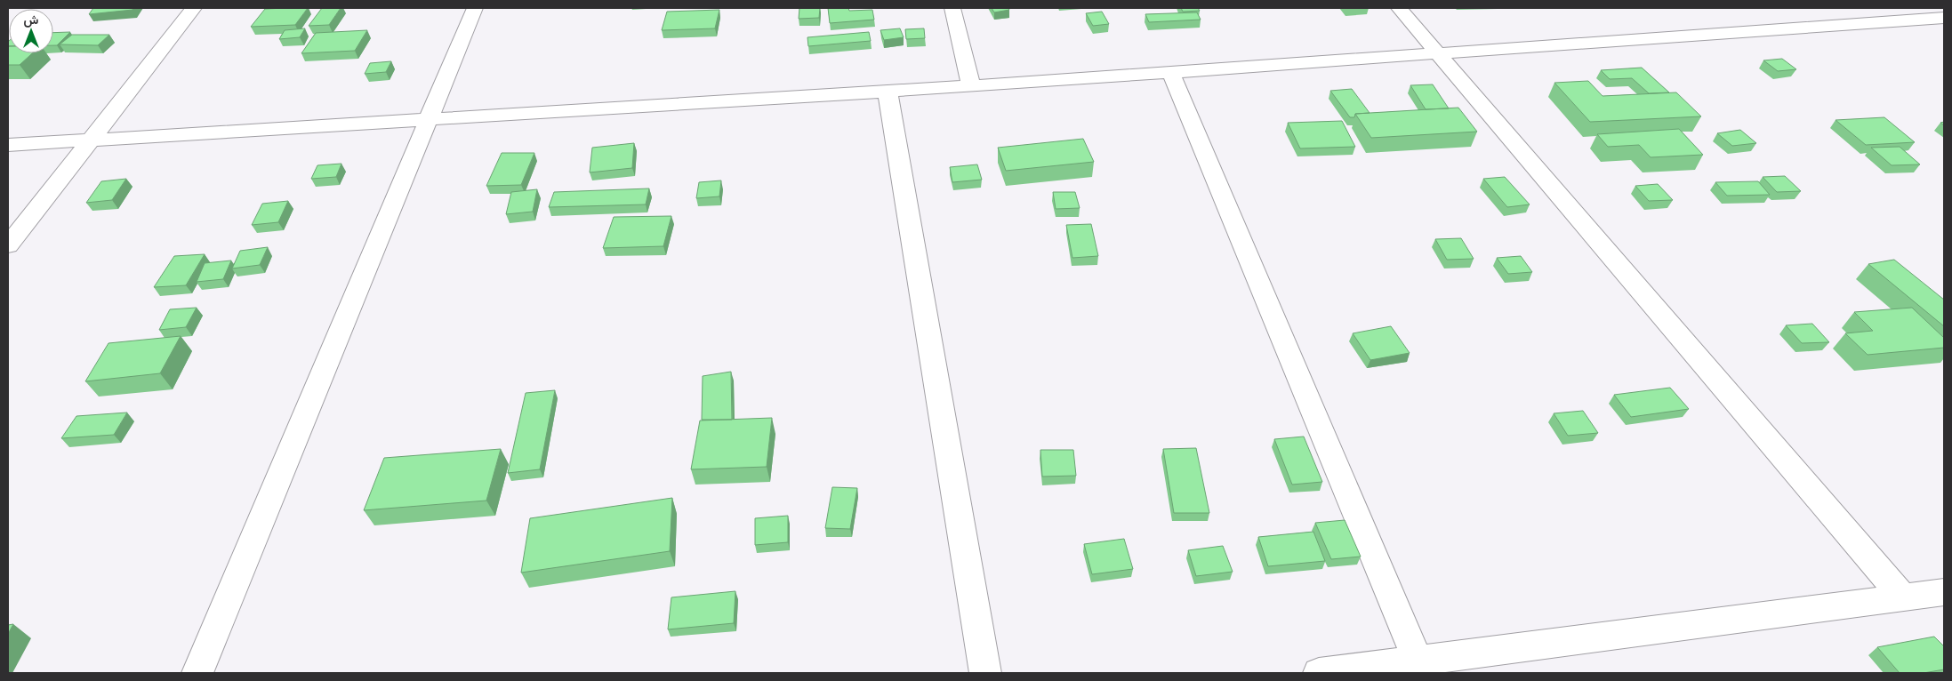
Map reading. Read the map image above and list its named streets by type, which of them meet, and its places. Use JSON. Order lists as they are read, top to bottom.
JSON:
{
  "north": "top"
}
